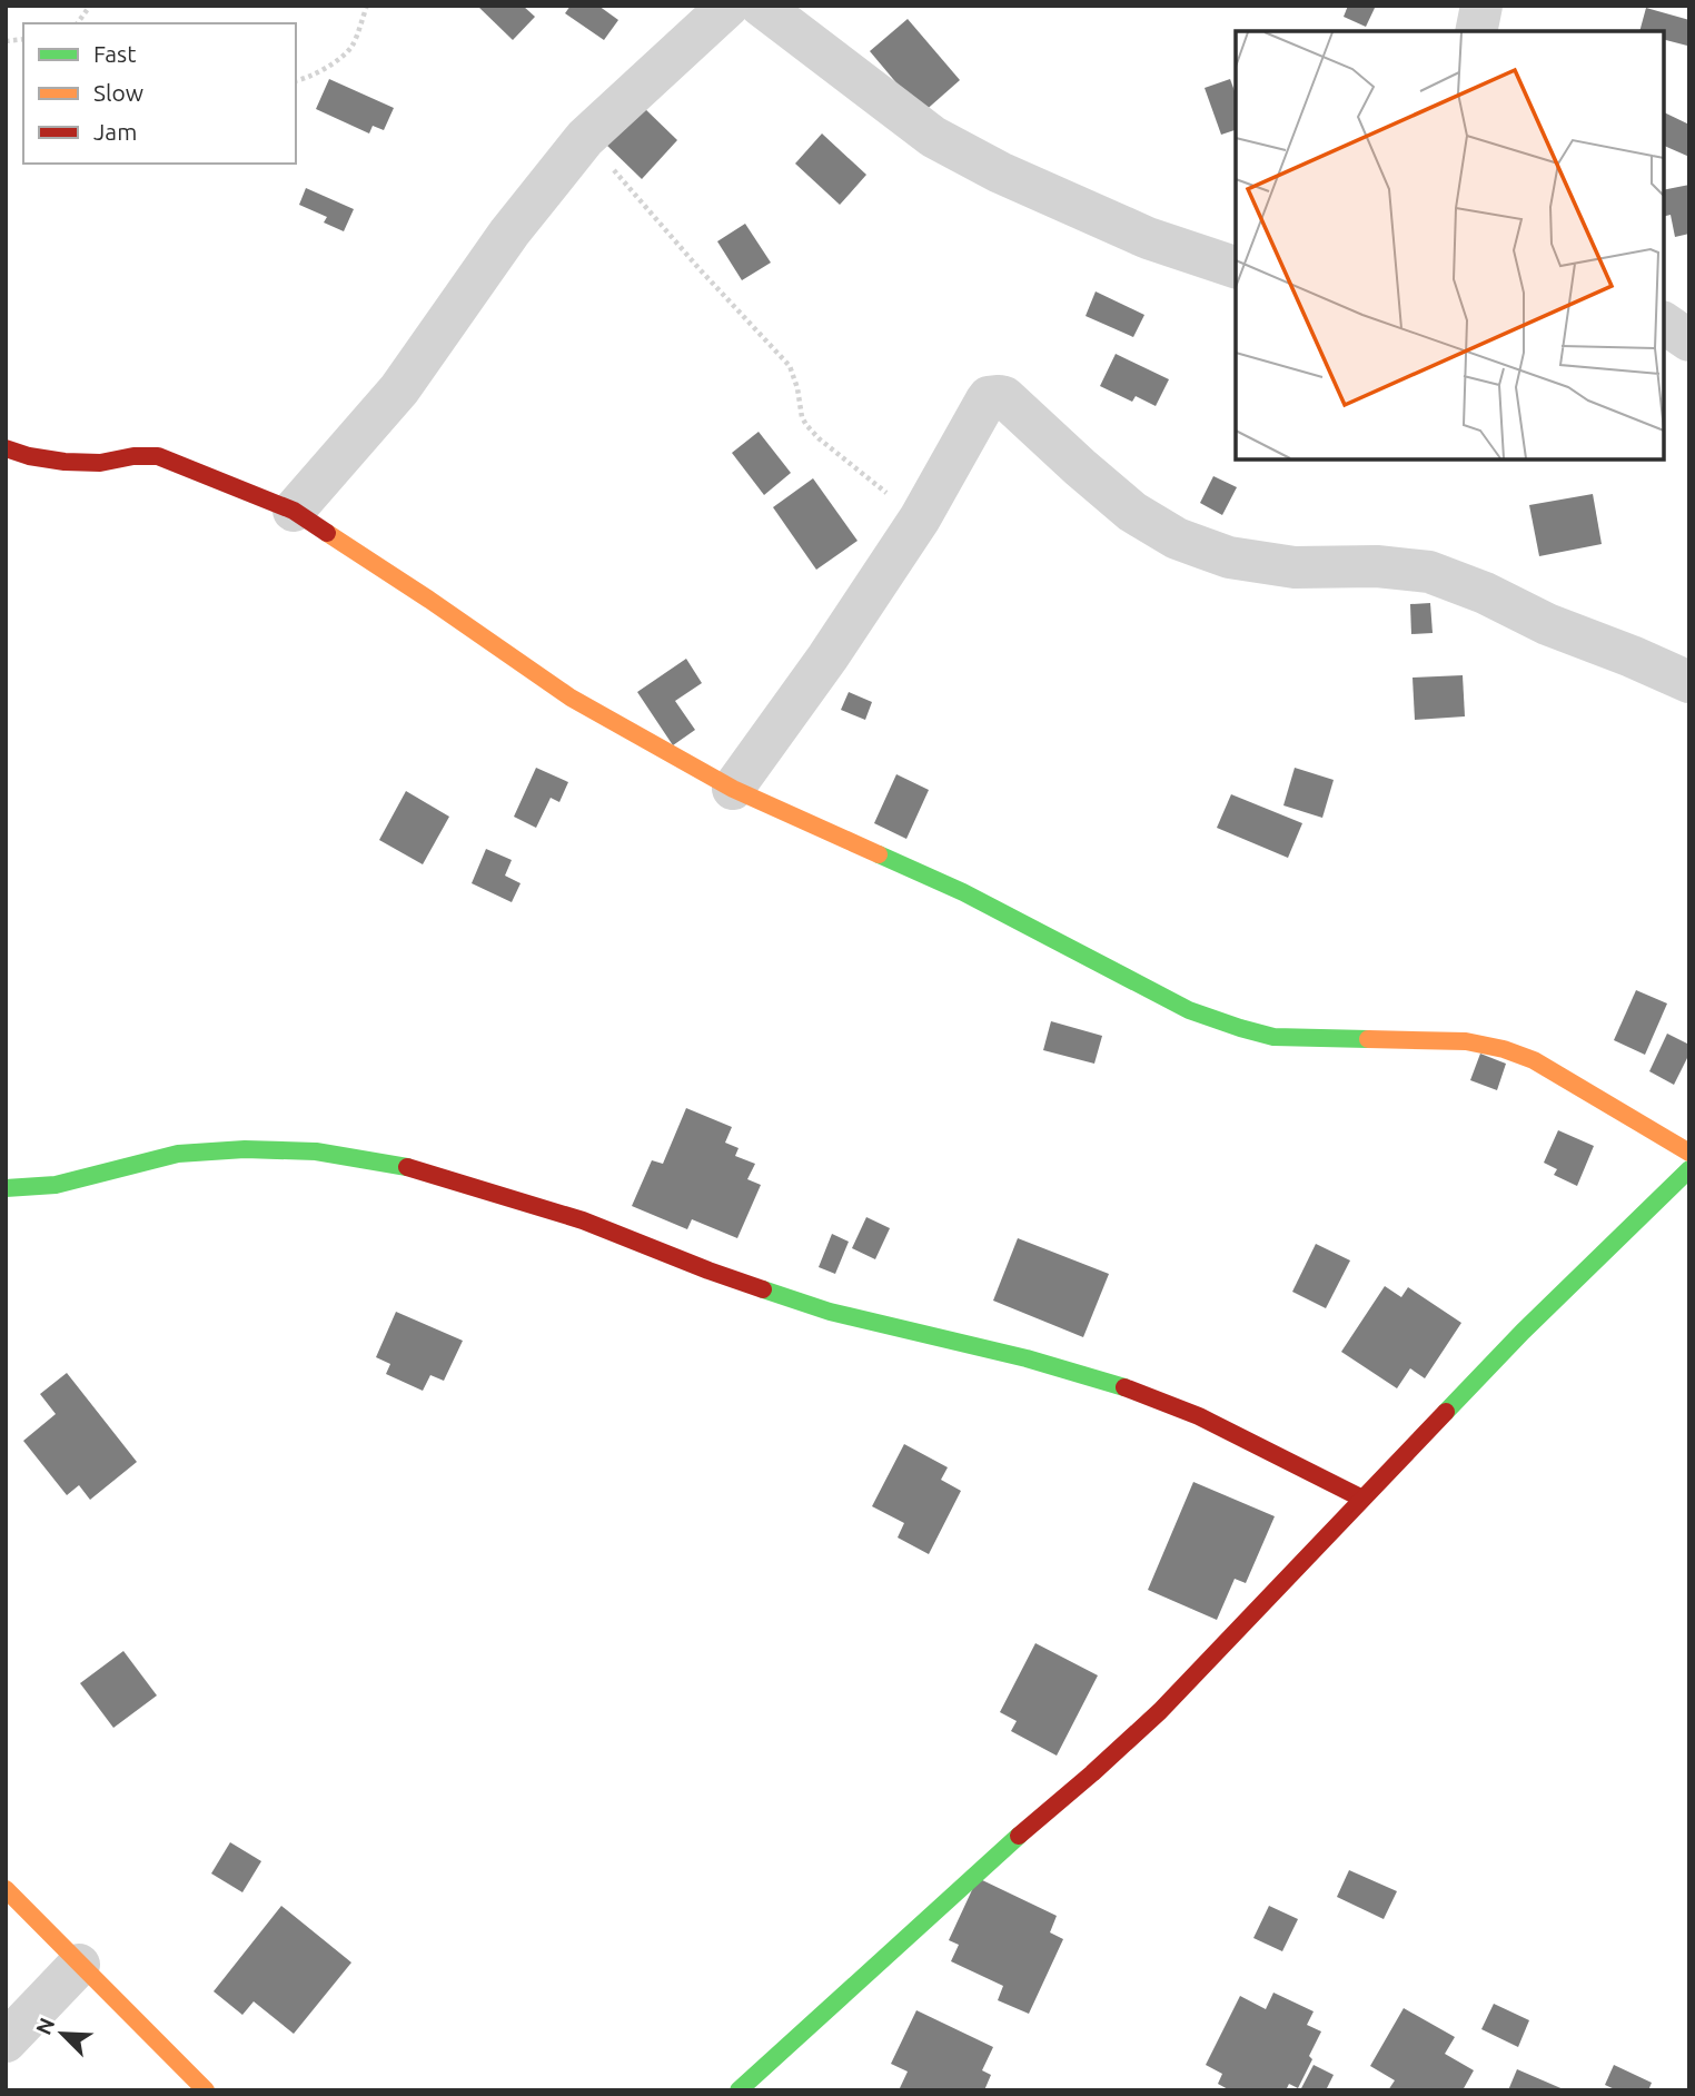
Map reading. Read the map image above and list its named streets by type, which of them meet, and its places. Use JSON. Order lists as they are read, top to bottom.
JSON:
{
  "legend": ["Fast", "Slow", "Jam"],
  "north": "top left"
}
